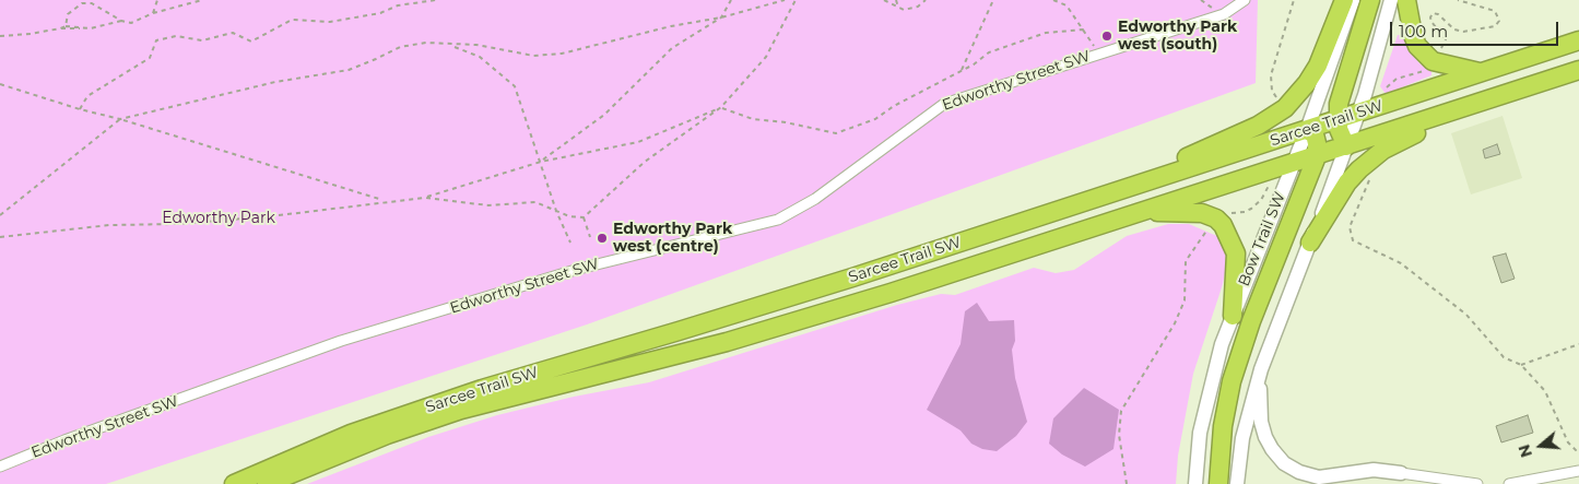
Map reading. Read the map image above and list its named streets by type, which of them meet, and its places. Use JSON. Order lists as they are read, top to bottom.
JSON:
{
  "streets": {
    "highway": ["Sarcee Trail SW"],
    "main road": ["Bow Trail SW"],
    "street": ["Edworthy Street SW"]
  },
  "crossings": [
    ["Sarcee Trail SW", "Bow Trail SW"]
  ],
  "parks": ["Edworthy Park"],
  "places": ["Edworthy Park west (south)", "Edworthy Park west (centre)"],
  "scale_bar": "100 m",
  "north": "left"
}
